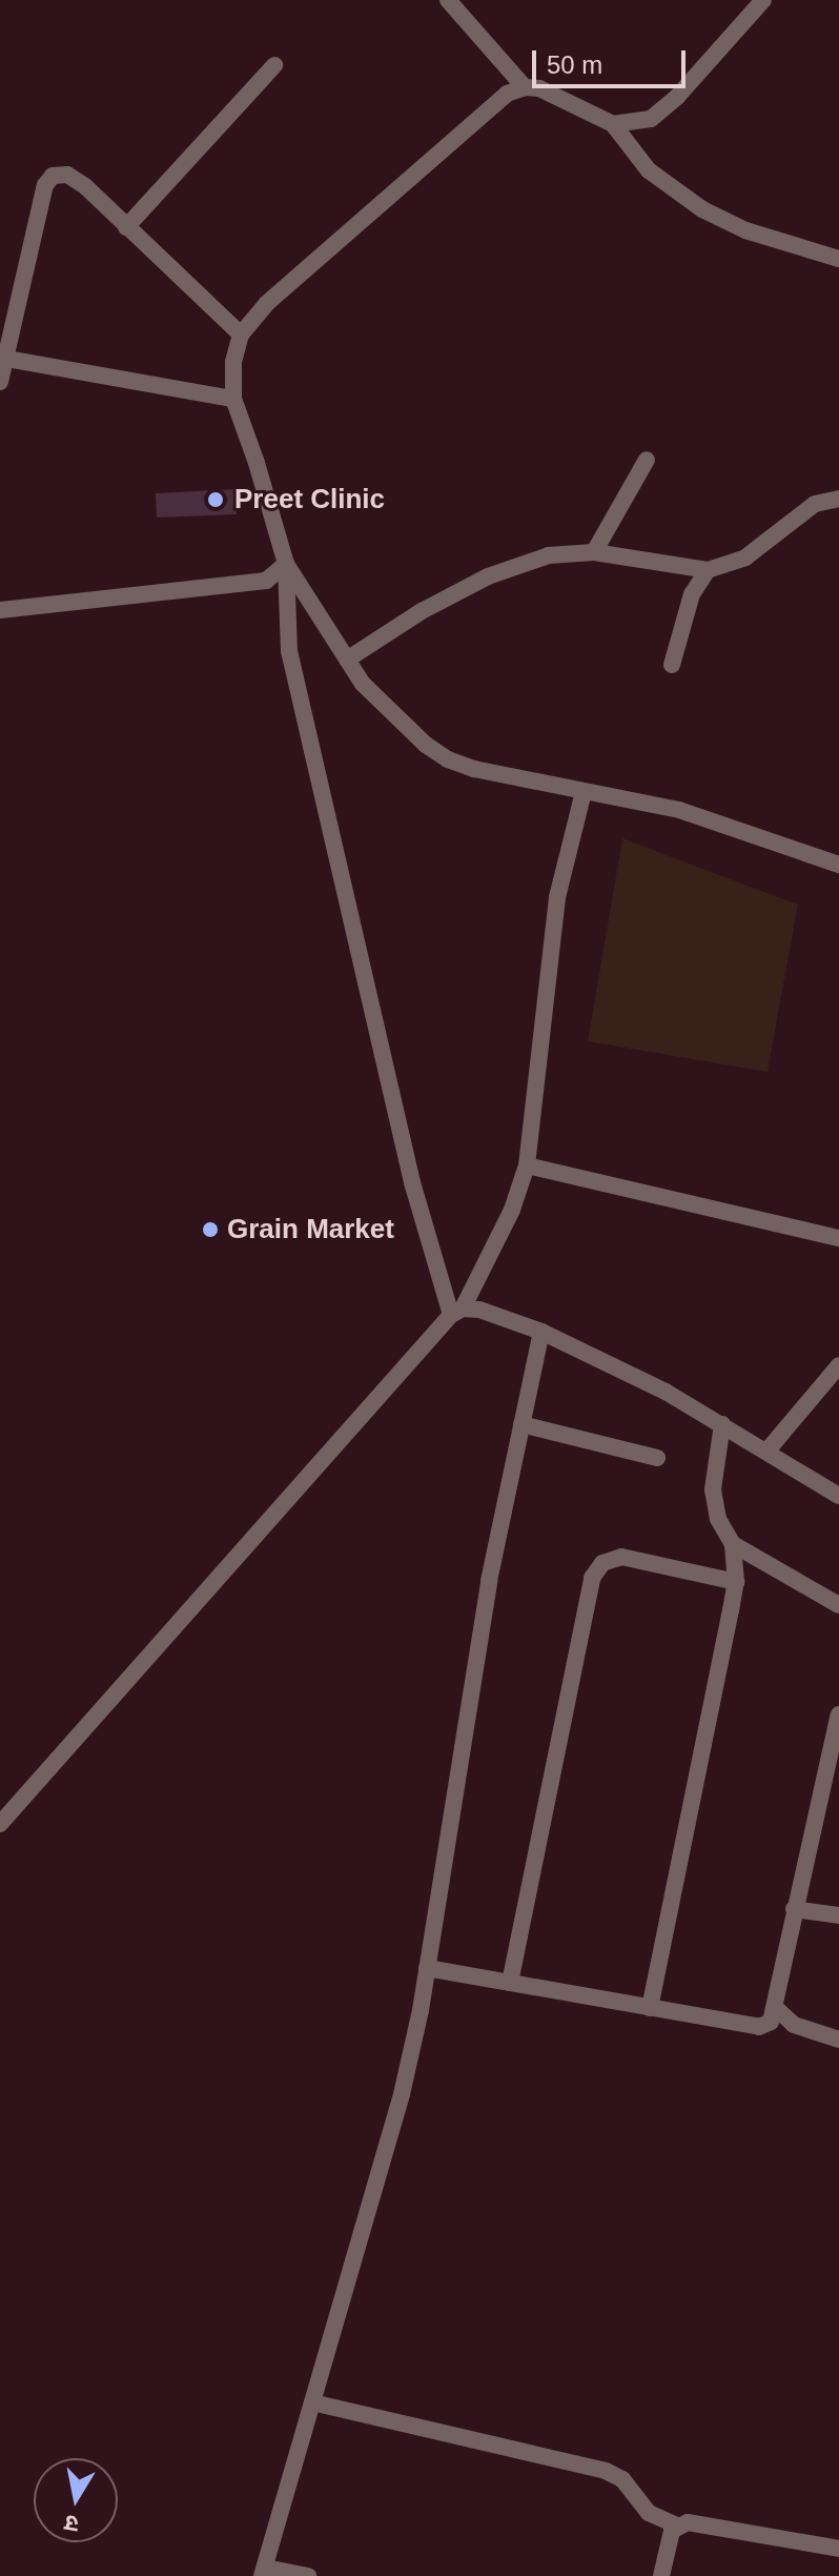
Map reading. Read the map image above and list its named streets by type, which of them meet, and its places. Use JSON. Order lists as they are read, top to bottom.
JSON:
{
  "places": ["Preet Clinic", "Grain Market"],
  "scale_bar": "50 m",
  "north": "bottom"
}
